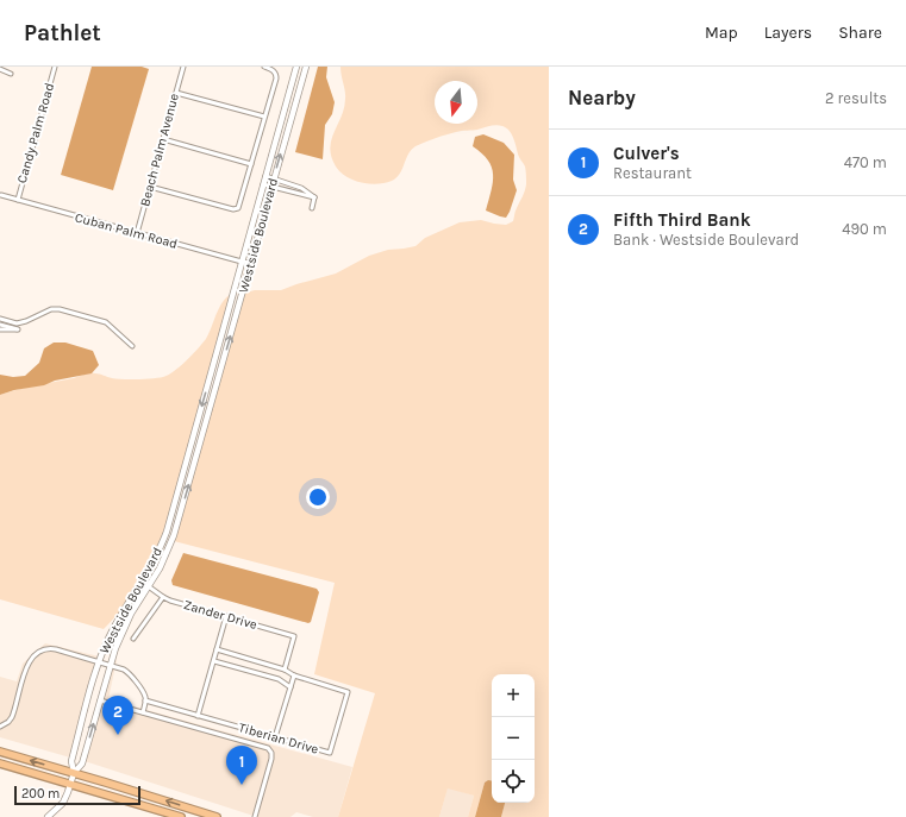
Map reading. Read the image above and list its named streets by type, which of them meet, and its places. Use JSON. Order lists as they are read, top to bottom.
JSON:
{
  "streets": {
    "street": [
      "Candy Palm Road",
      "Beach Palm Avenue",
      "Cuban Palm Road",
      "Westside Boulevard",
      "Zander Drive",
      "Tiberian Drive"
    ]
  },
  "crossings": [
    ["Candy Palm Road", "Cuban Palm Road"],
    ["Beach Palm Avenue", "Cuban Palm Road"],
    ["Cuban Palm Road", "Westside Boulevard"],
    ["Zander Drive", "Tiberian Drive"]
  ],
  "scale_bar": "200 m",
  "north": "bottom",
  "page": {
    "header": "Pathlet",
    "nav": ["Map", "Layers", "Share"],
    "heading": ["Nearby", "2 results"],
    "list": [
      {
        "mark": "1",
        "name": "Culver's",
        "note": "Restaurant",
        "value": "470 m"
      },
      {
        "mark": "2",
        "name": "Fifth Third Bank",
        "note": "Bank · Westside Boulevard",
        "value": "490 m"
      }
    ],
    "map_buttons": ["+", "−"],
    "pins": ["2", "1"],
    "scale": "200 m"
  }
}
